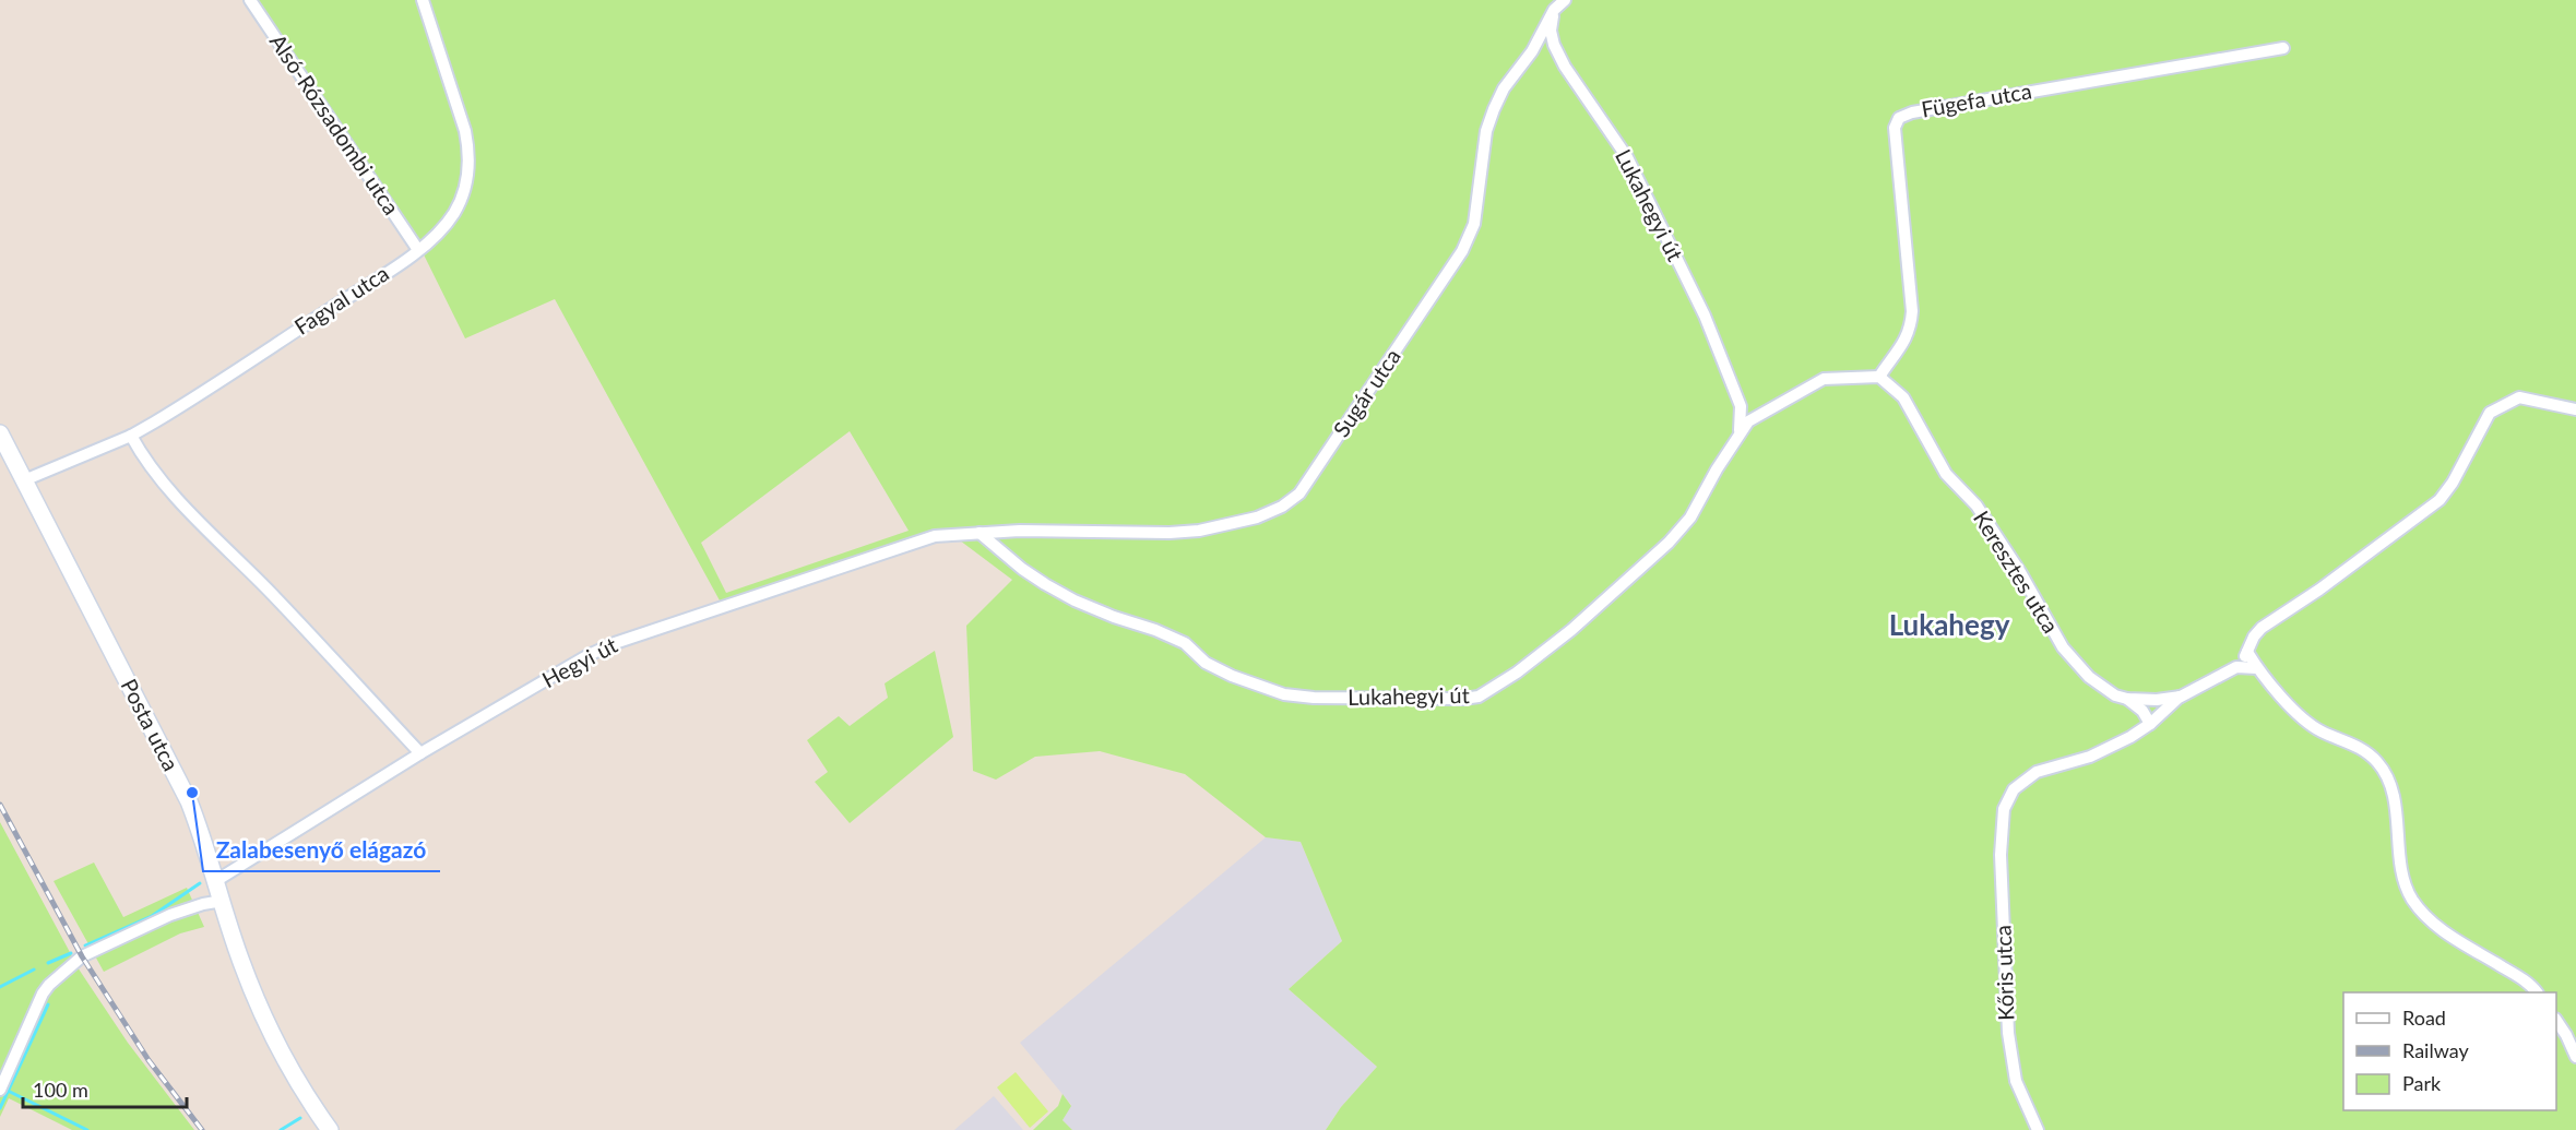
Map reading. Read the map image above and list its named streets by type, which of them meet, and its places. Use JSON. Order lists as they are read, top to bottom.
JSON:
{
  "streets": {
    "main road": ["Posta utca"],
    "street": [
      "Fügefa utca",
      "Alsó-Rózsadombi utca",
      "Lukahegyi út",
      "Fagyal utca",
      "Sugár utca",
      "Keresztes utca",
      "Hegyi út",
      "Kőris utca"
    ]
  },
  "crossings": [
    ["Fügefa utca", "Keresztes utca"],
    ["Alsó-Rózsadombi utca", "Fagyal utca"],
    ["Lukahegyi út", "Sugár utca"],
    ["Lukahegyi út", "Hegyi út"],
    ["Fagyal utca", "Posta utca"],
    ["Sugár utca", "Hegyi út"],
    ["Hegyi út", "Posta utca"]
  ],
  "districts": ["Lukahegy"],
  "places": ["Zalabesenyő elágazó"],
  "legend": ["Road", "Railway", "Park"],
  "scale_bar": "100 m"
}
